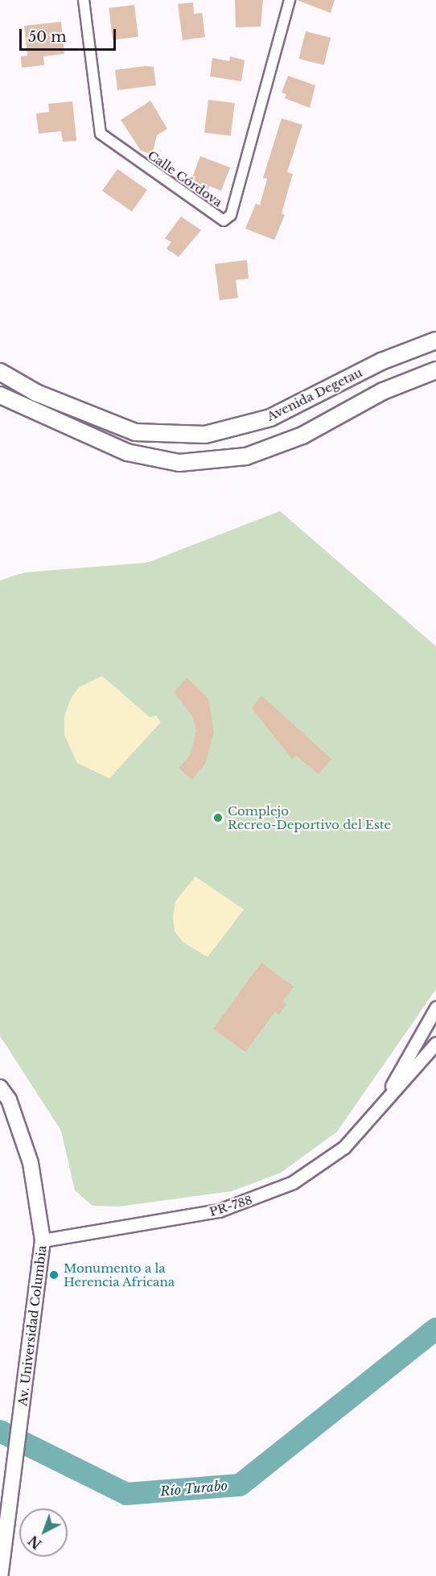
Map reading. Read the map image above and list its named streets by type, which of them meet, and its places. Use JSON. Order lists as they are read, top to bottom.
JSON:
{
  "streets": {
    "main road": ["Avenida Degetau", "Av. Universidad Columbia"],
    "street": ["Calle Córdova", "PR-788"]
  },
  "crossings": [
    ["PR-788", "Av. Universidad Columbia"]
  ],
  "water": ["Río Turabo"],
  "places": ["Complejo Recreo-Deportivo del Este", "Monumento a la Herencia Africana"],
  "scale_bar": "50 m",
  "north": "bottom left"
}
